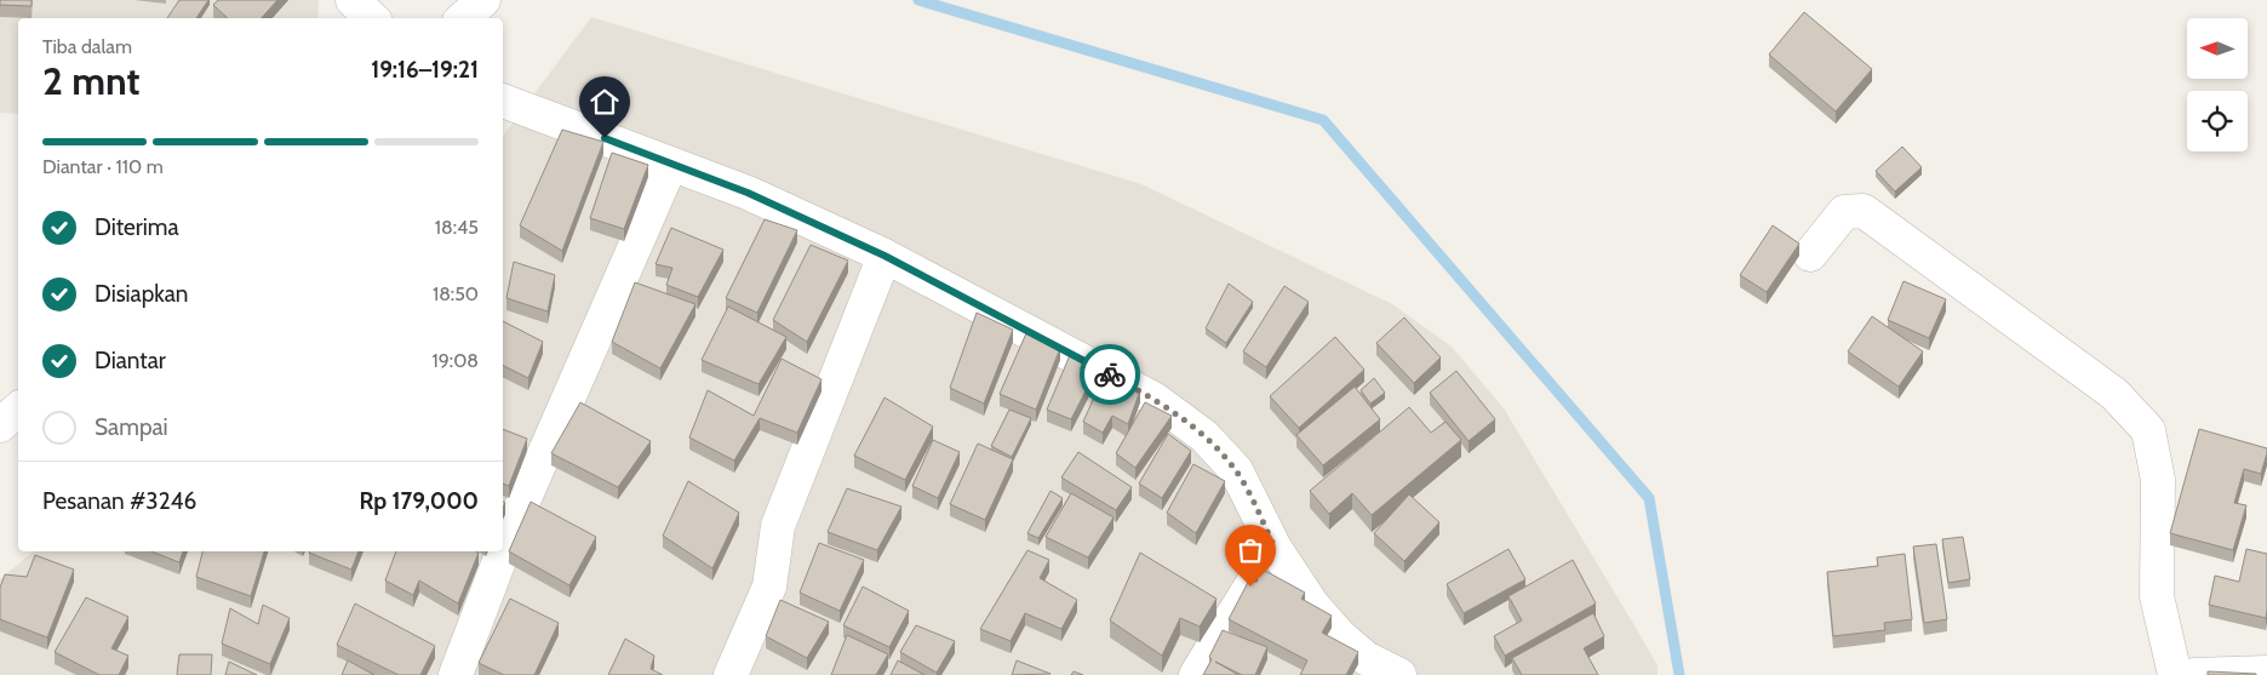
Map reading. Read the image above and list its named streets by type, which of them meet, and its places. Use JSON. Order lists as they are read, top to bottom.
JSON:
{
  "north": "left",
  "page": {
    "heading": ["2 mnt", "Tiba dalam", "19:16–19:21"],
    "panel": ["Pesanan #3246", "Rp 179,000"],
    "bar": "Diantar · 110 m",
    "list": [
      ["Diterima", "18:45"],
      ["Disiapkan", "18:50"],
      ["Diantar", "19:08"],
      "Sampai"
    ]
  }
}
